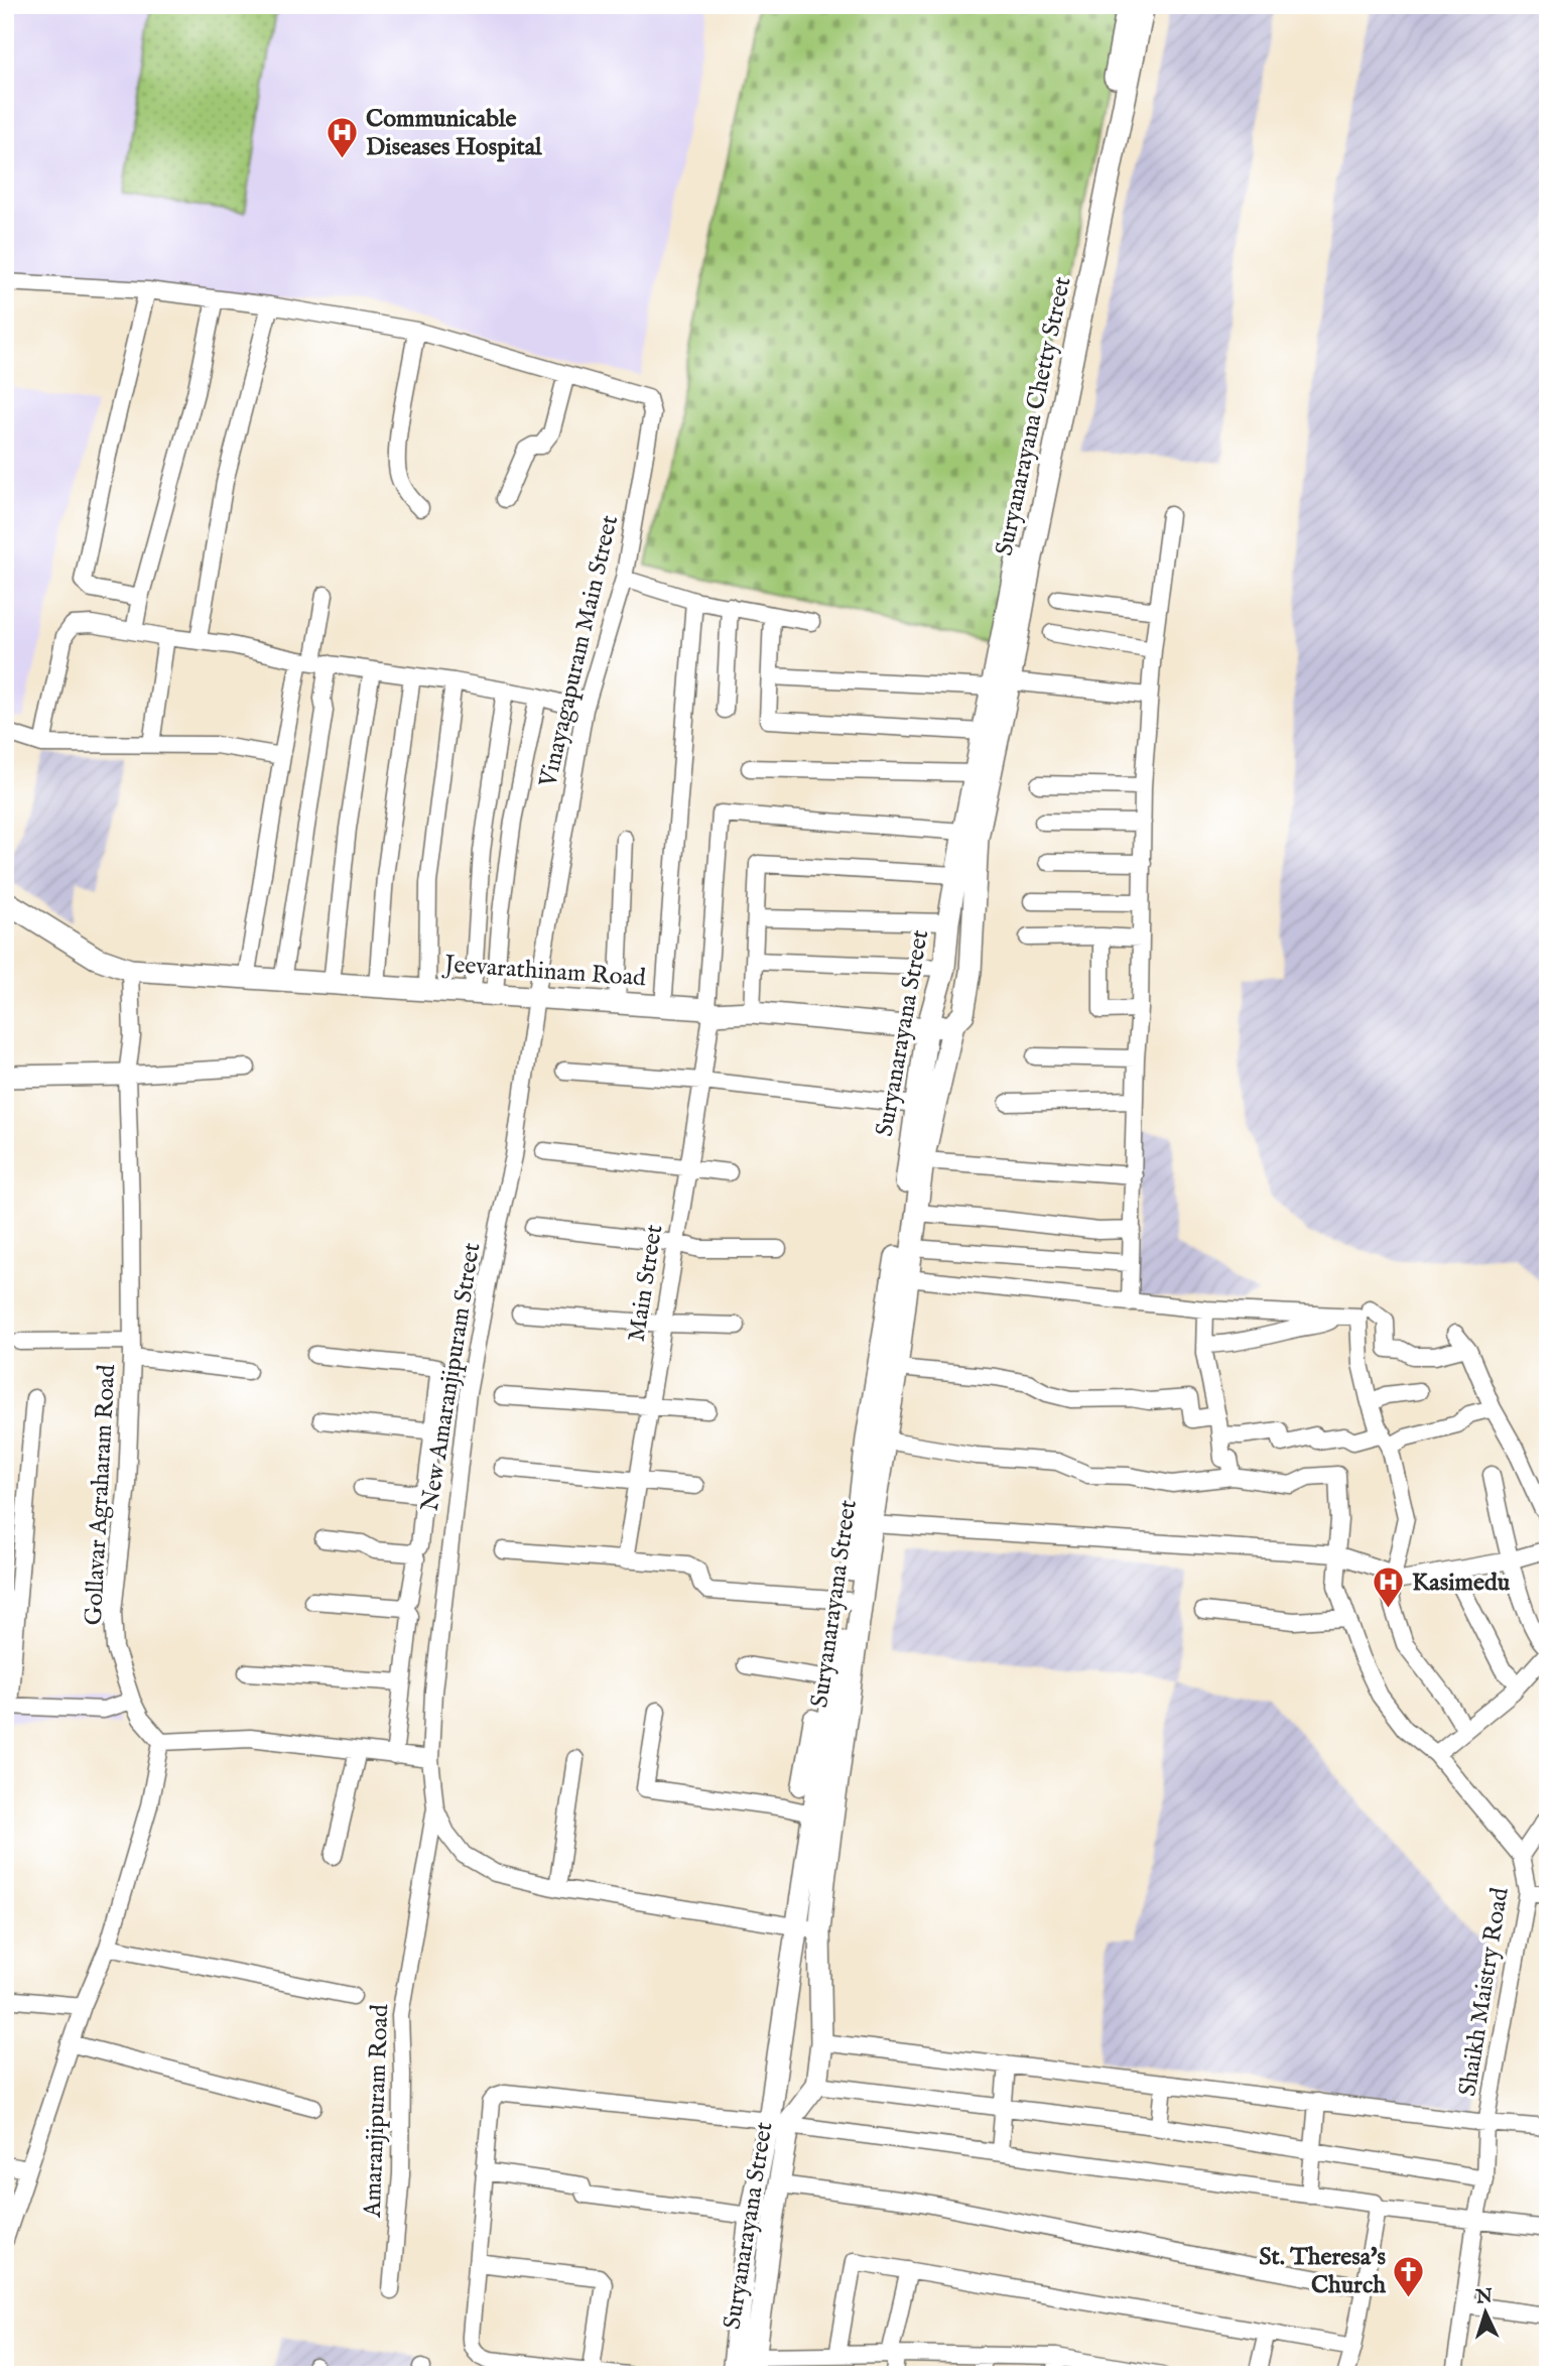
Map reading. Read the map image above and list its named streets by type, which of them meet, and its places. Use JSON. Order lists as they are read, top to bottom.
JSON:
{
  "streets": {
    "main road": ["Suryanarayana Chetty Street", "Jeevarathinam Road", "Suryanarayana Street"],
    "street": [
      "Vinayagapuram Main Street",
      "Main Street",
      "New Amaranjipuram Street",
      "Gollavar Agraharam Road",
      "Shaikh Maistry Road",
      "Amaranjipuram Road"
    ]
  },
  "crossings": [
    ["Suryanarayana Chetty Street", "Suryanarayana Street"],
    ["Suryanarayana Chetty Street", "Main Street"],
    ["Vinayagapuram Main Street", "Jeevarathinam Road"],
    ["Vinayagapuram Main Street", "New Amaranjipuram Street"],
    ["Jeevarathinam Road", "Suryanarayana Street"],
    ["Jeevarathinam Road", "Main Street"],
    ["Jeevarathinam Road", "New Amaranjipuram Street"],
    ["Jeevarathinam Road", "Gollavar Agraharam Road"],
    ["Suryanarayana Street", "Main Street"],
    ["New Amaranjipuram Street", "Amaranjipuram Road"]
  ],
  "places": {
    "hospital": ["Communicable Diseases Hospital", "Kasimedu"],
    "church": ["St. Theresa's Church"]
  },
  "north": "top"
}
